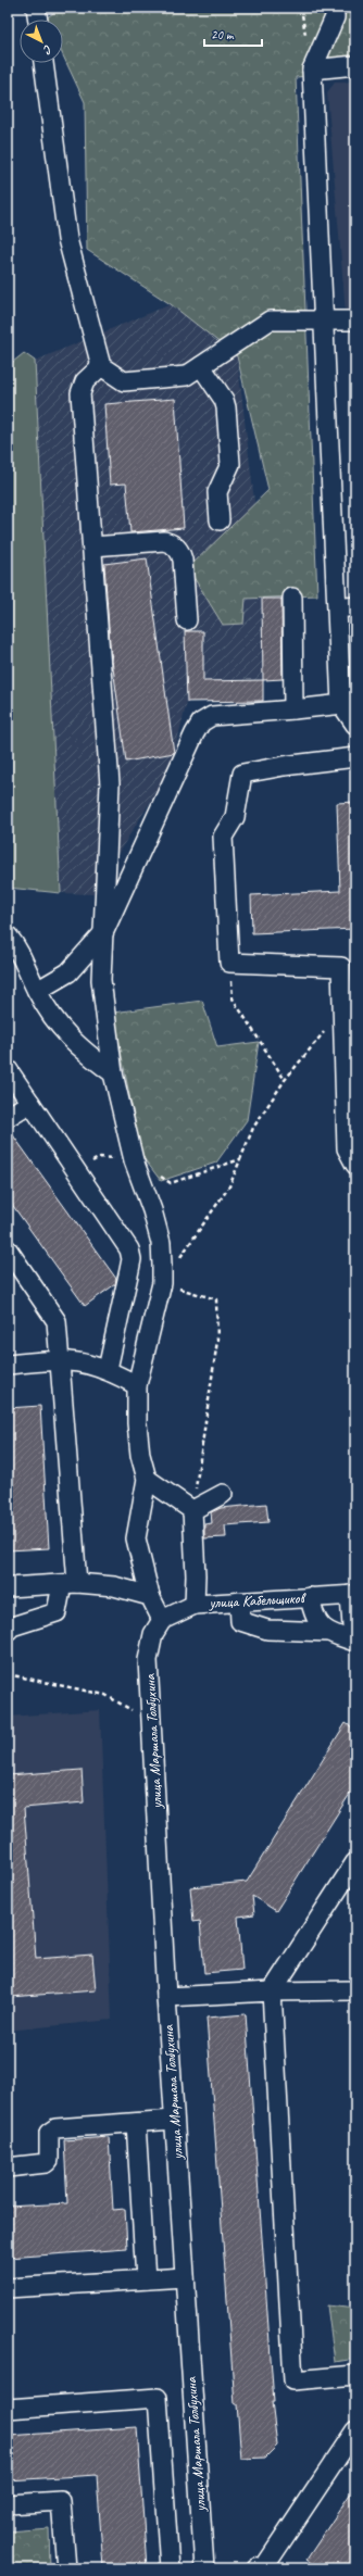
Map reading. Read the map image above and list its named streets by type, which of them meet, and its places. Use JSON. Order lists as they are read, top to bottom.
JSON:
{
  "streets": {
    "street": ["улица Кабельщиков", "улица Маршала Толбухина"]
  },
  "crossings": [
    ["улица Кабельщиков", "улица Маршала Толбухина"]
  ],
  "scale_bar": "20 m",
  "north": "bottom right"
}
